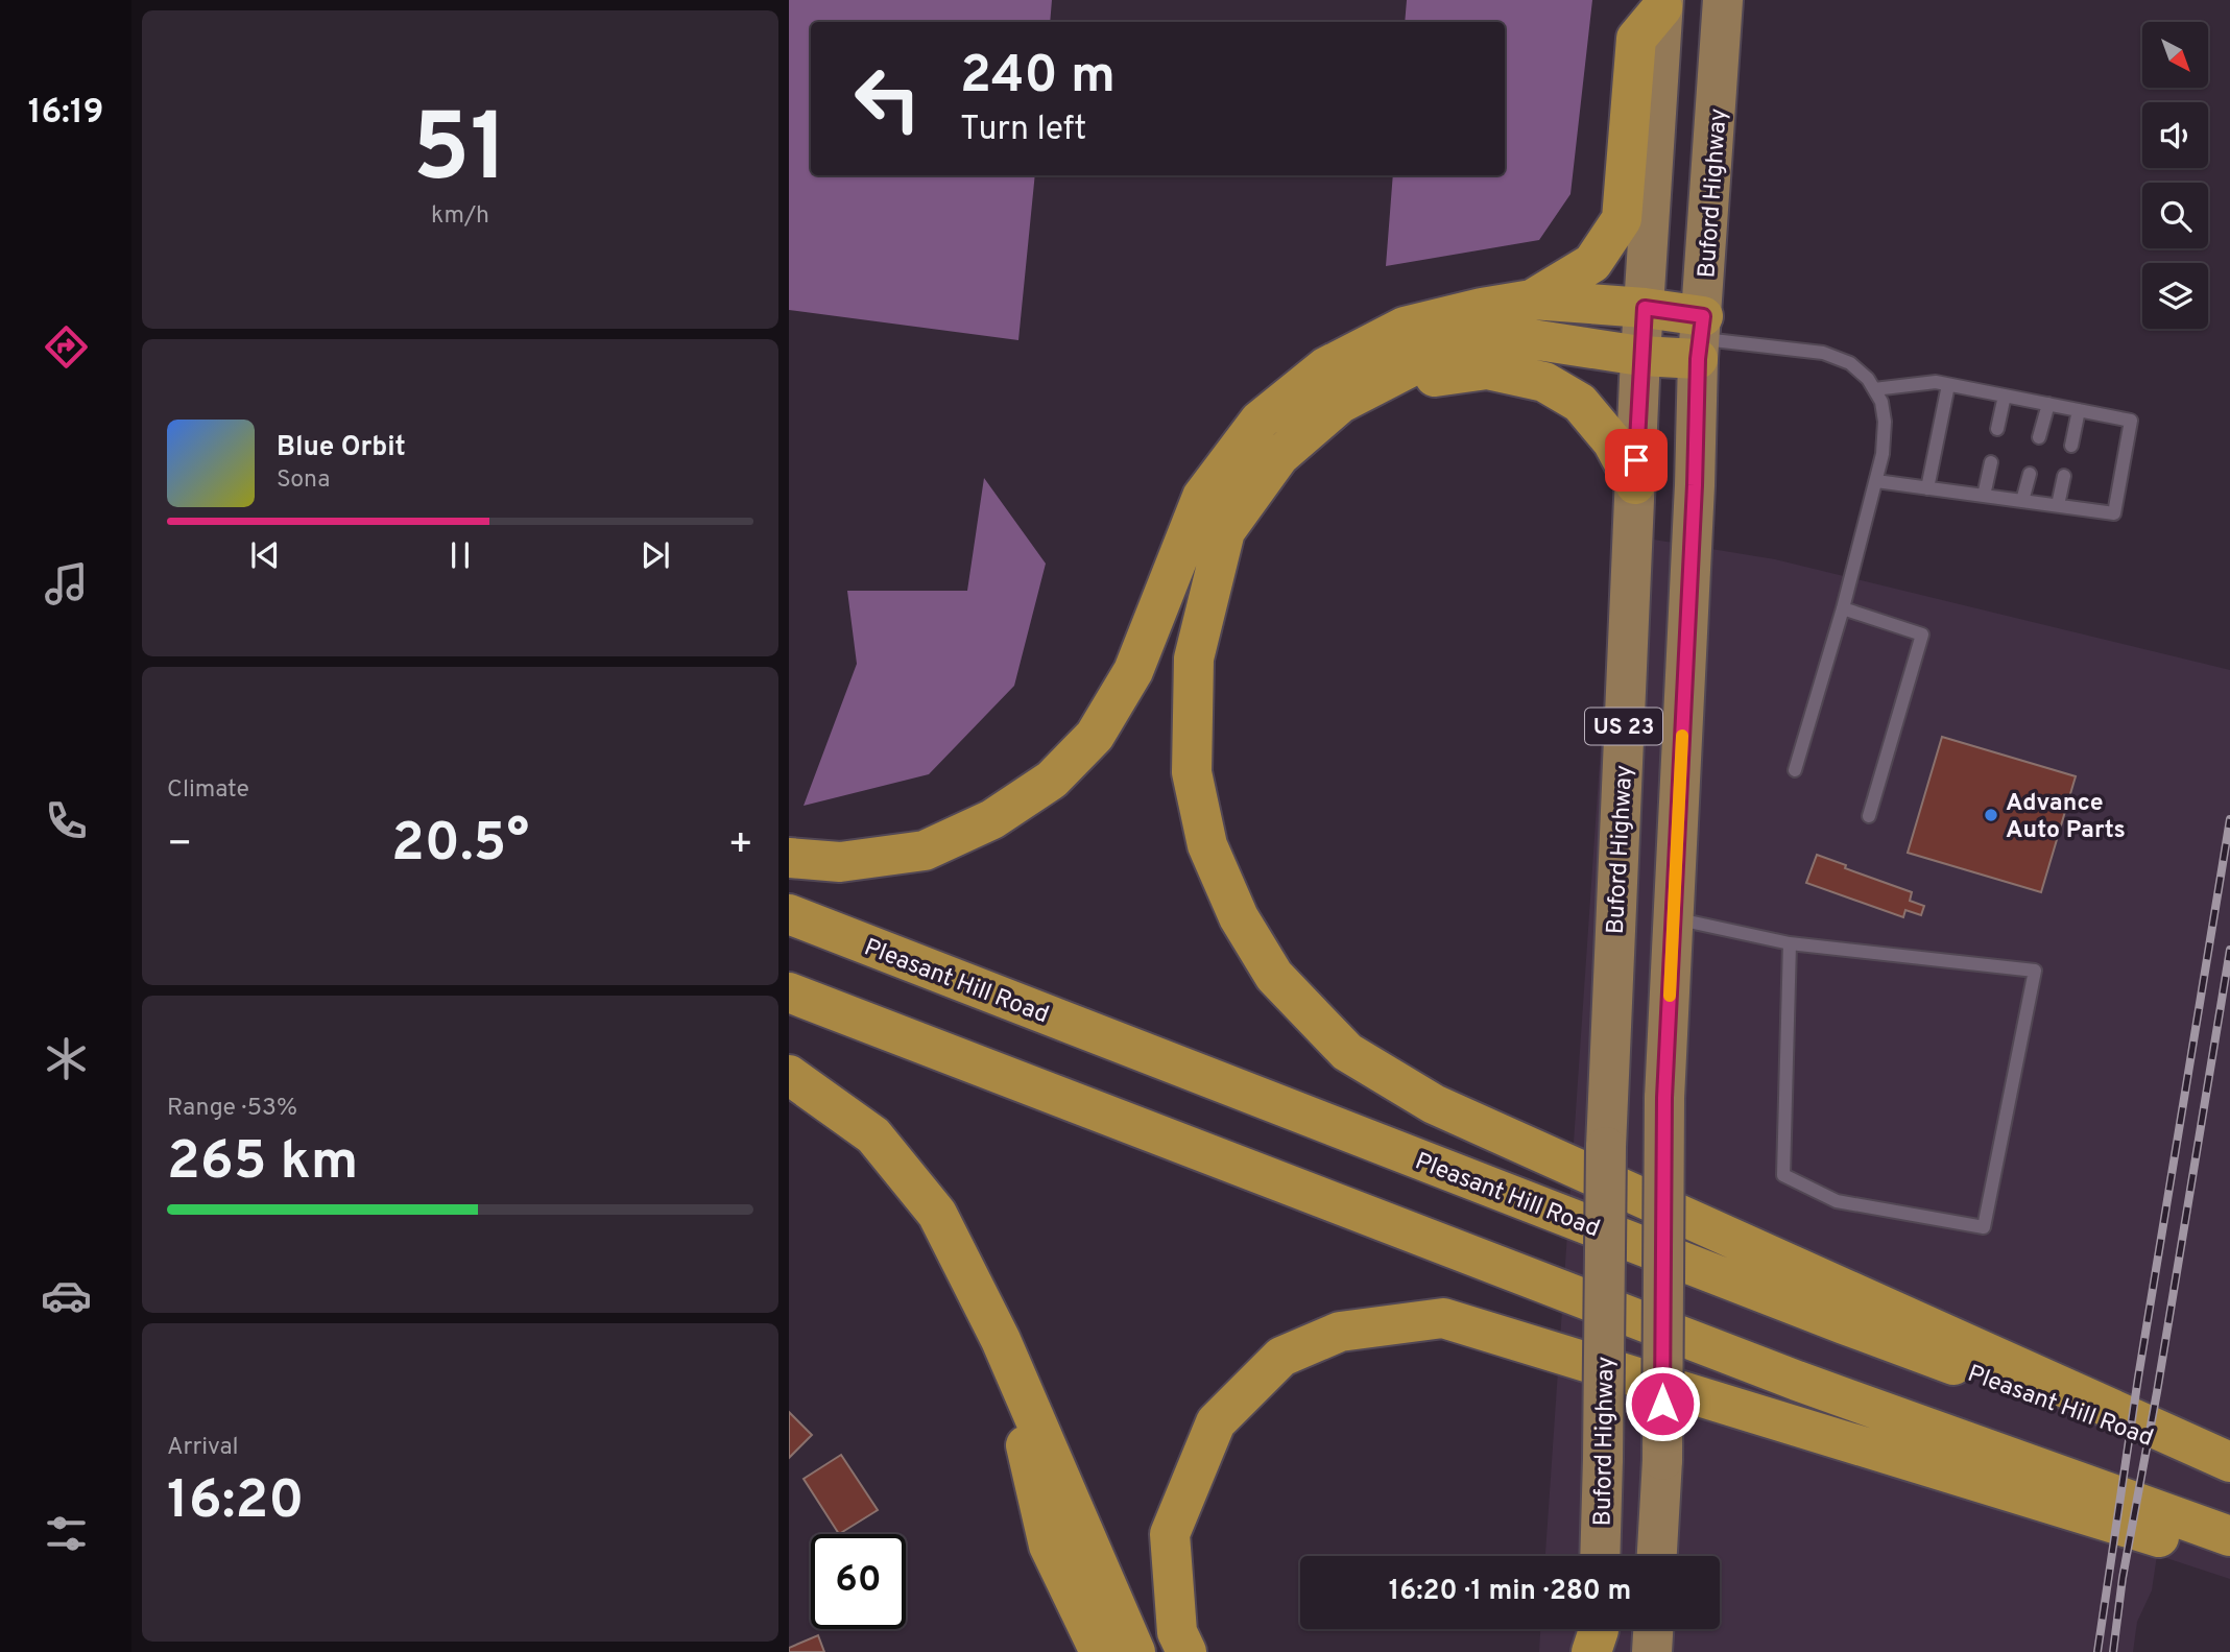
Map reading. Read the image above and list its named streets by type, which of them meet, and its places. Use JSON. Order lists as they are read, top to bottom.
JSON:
{
  "streets": {
    "highway": ["Pleasant Hill Road"],
    "main road": ["Buford Highway", "US 23"]
  },
  "places": ["Advance Auto Parts"],
  "north": "bottom right",
  "page": {
    "tabs": "16:19",
    "tile": [
      ["51", "km/h"],
      "Climate",
      ["Range · 53%", "265 km"],
      ["Arrival", "16:20"]
    ],
    "turn": ["240 m", "Turn left"],
    "song": ["Blue Orbit", "Sona"],
    "heat": ["−", "20.5°", "+"],
    "limit": "60",
    "trip": "16:20 · 1 min · 280 m"
  }
}
